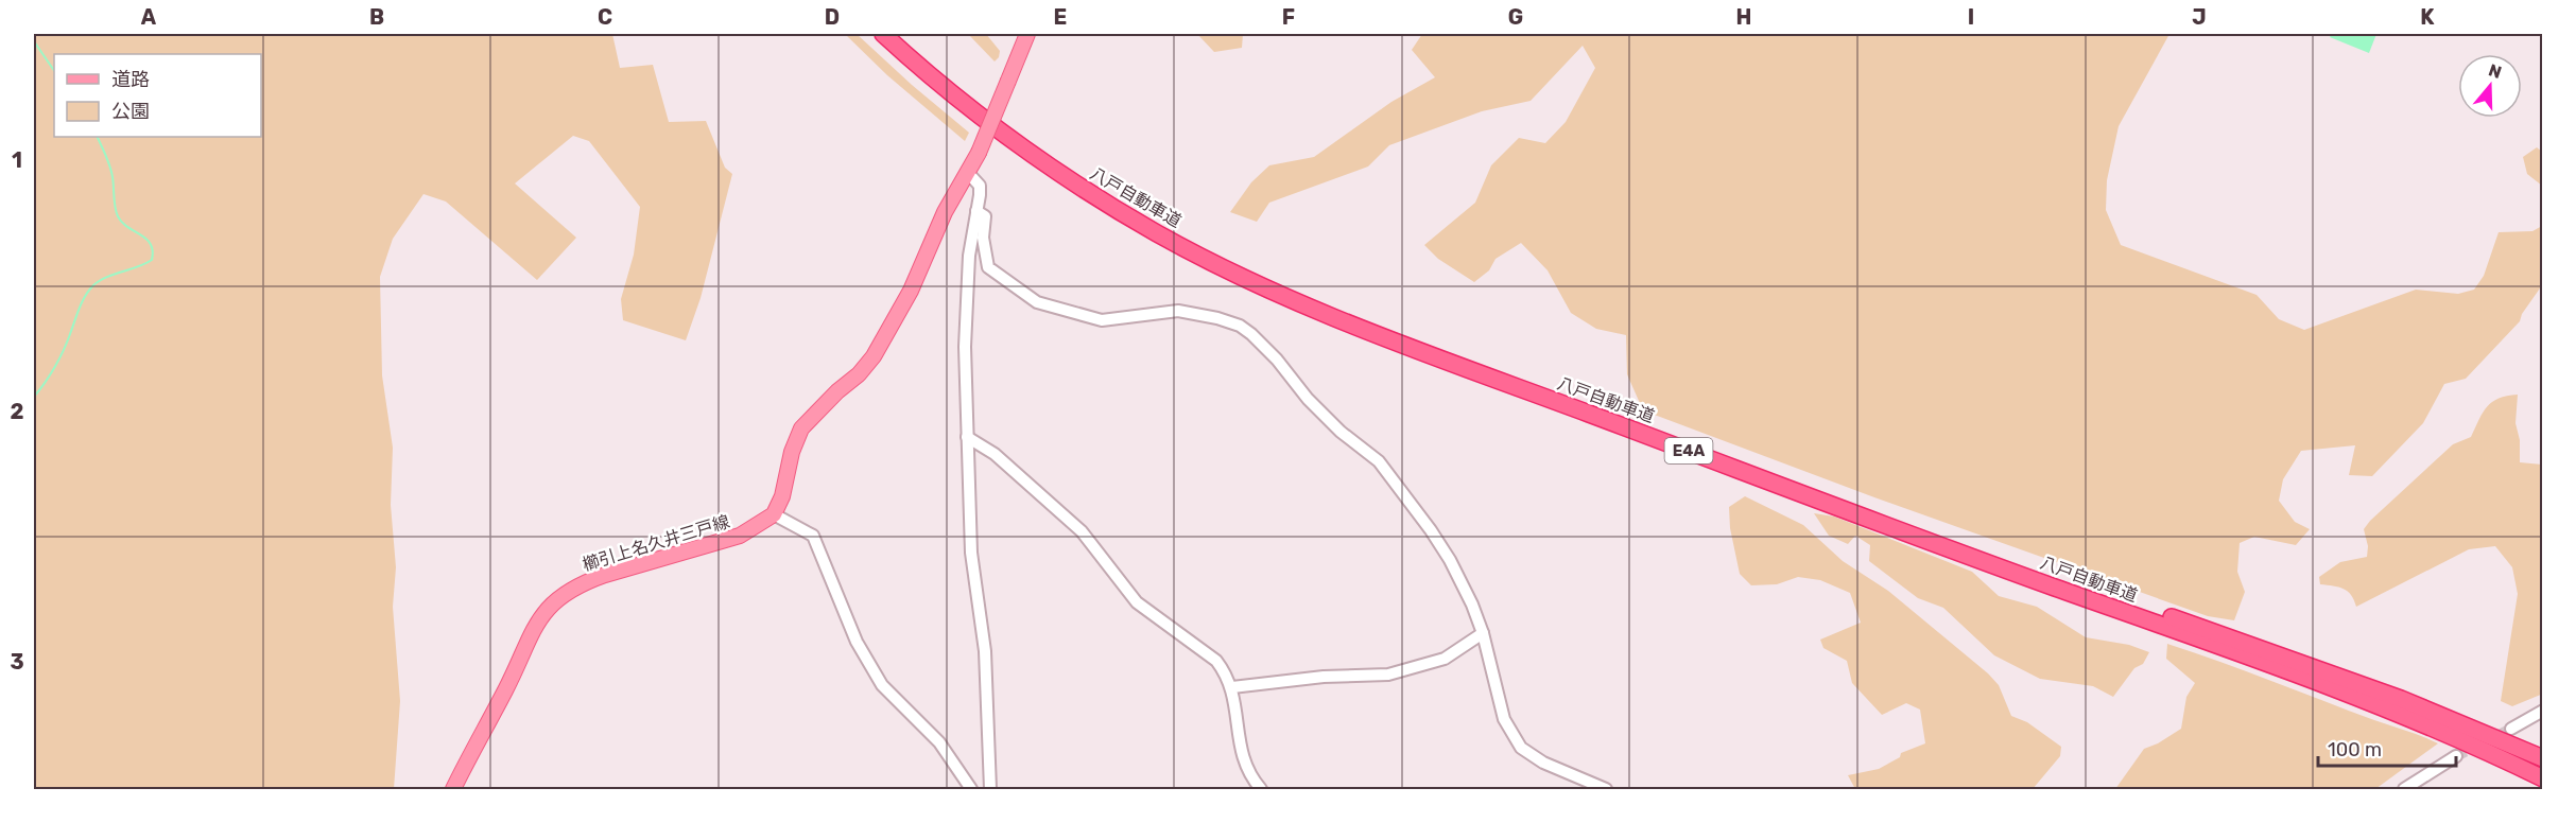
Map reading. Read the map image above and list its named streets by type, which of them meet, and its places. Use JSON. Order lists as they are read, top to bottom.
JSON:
{
  "streets": {
    "highway": ["八戸自動車道", "E4A"],
    "main road": ["櫛引上名久井三戸線"]
  },
  "legend": ["道路", "公園"],
  "scale_bar": "100 m",
  "north": "top",
  "grid": {
    "columns": [
      "A",
      "B",
      "C",
      "D",
      "E",
      "F",
      "G",
      "H",
      "I",
      "J",
      "K"
    ],
    "rows": ["1", "2", "3"]
  }
}
